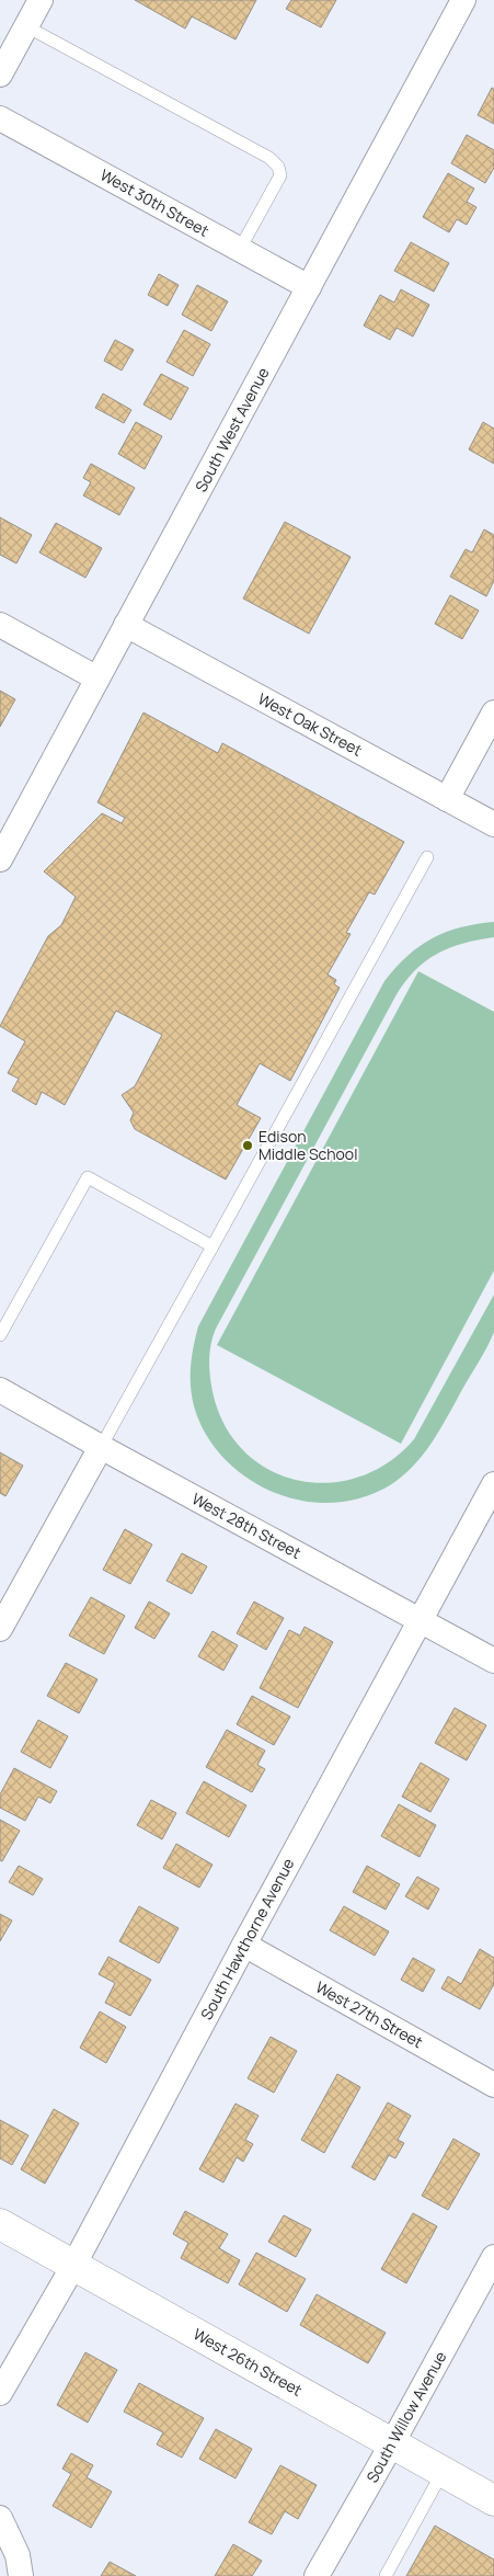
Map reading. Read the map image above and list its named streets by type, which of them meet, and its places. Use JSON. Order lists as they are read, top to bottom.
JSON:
{
  "streets": {
    "main road": ["West 26th Street"],
    "street": [
      "West 30th Street",
      "South West Avenue",
      "West Oak Street",
      "West 28th Street",
      "South Hawthorne Avenue",
      "West 27th Street",
      "South Willow Avenue"
    ]
  },
  "crossings": [
    ["West 30th Street", "South West Avenue"],
    ["South West Avenue", "West Oak Street"],
    ["West 28th Street", "South Hawthorne Avenue"],
    ["South Hawthorne Avenue", "West 27th Street"],
    ["South Hawthorne Avenue", "West 26th Street"],
    ["West 26th Street", "South Willow Avenue"]
  ],
  "places": ["Edison Middle School"]
}
